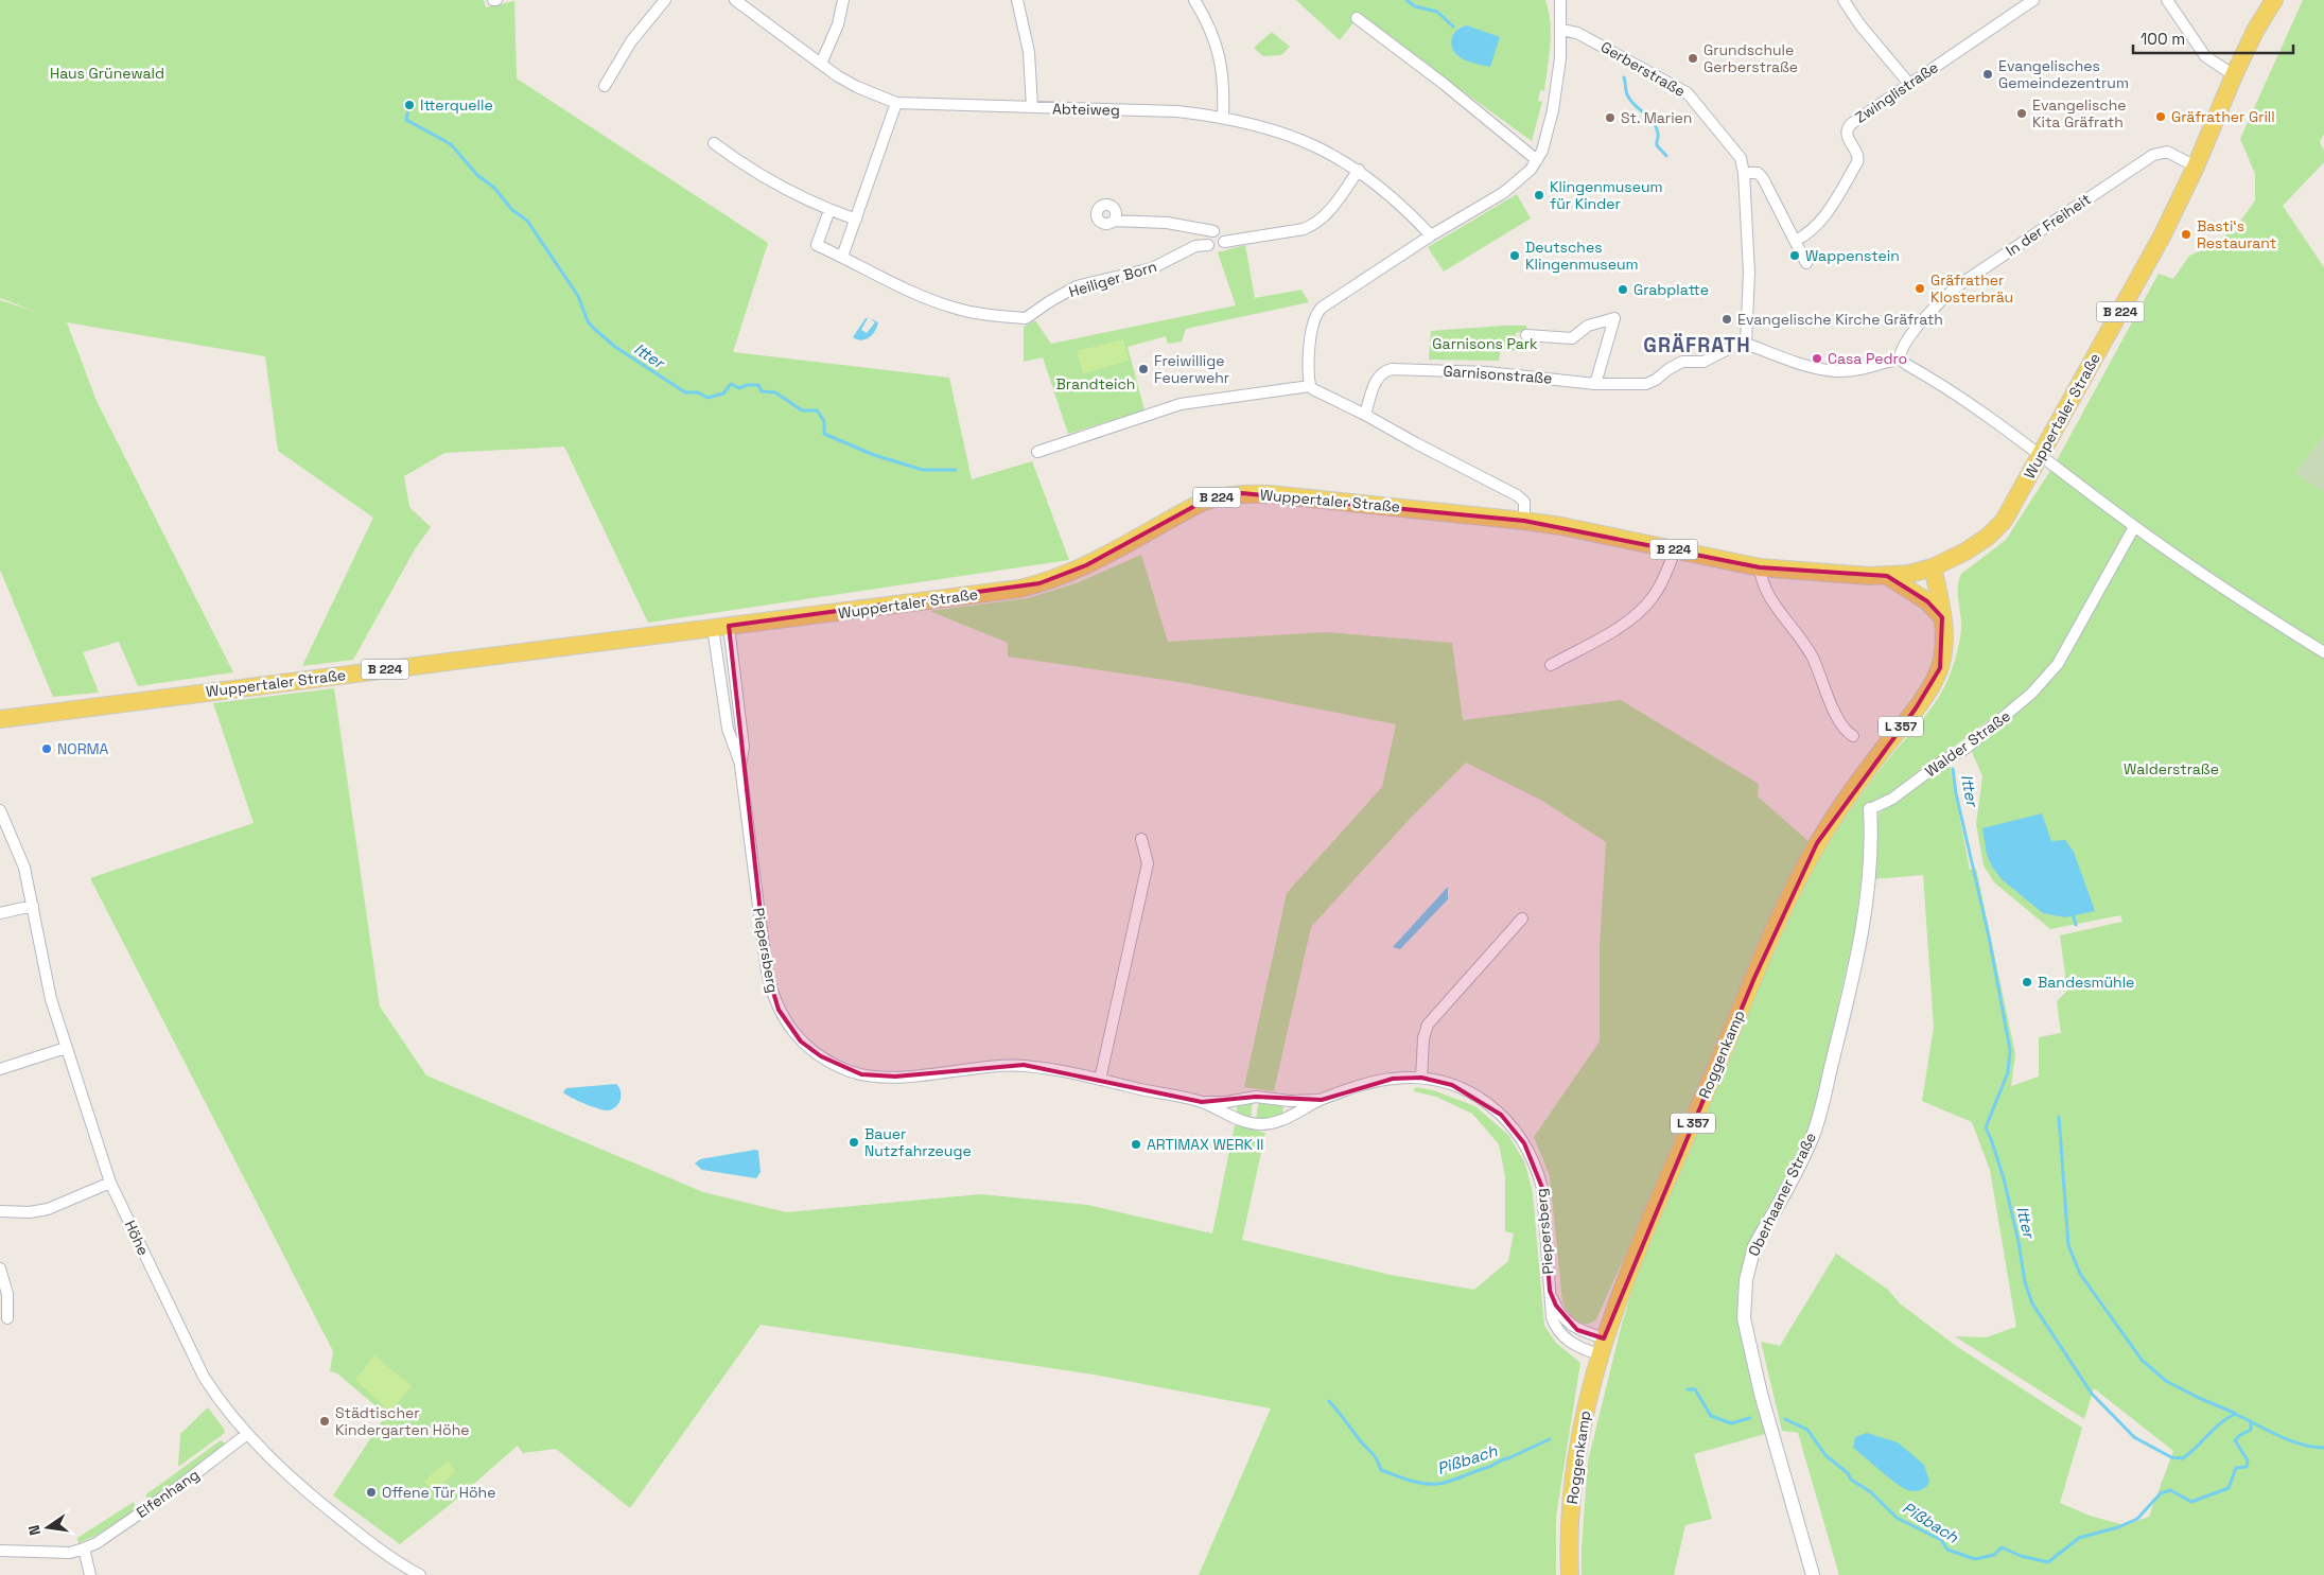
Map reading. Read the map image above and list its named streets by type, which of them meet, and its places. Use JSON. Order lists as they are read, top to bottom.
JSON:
{
  "streets": {
    "main road": [
      "B 224",
      "Wuppertaler Straße",
      "L 357",
      "Roggenkamp"
    ],
    "street": [
      "Gerberstraße",
      "Zwinglistraße",
      "Abteiweg",
      "In der Freiheit",
      "Heiliger Born",
      "Garnisonstraße",
      "Walder Straße",
      "Piepersberg",
      "Oberhaaner Straße",
      "Höhe",
      "Elfenhang"
    ]
  },
  "crossings": [
    ["Gerberstraße", "Garnisonstraße"],
    ["Abteiweg", "Heiliger Born"],
    ["In der Freiheit", "Wuppertaler Straße"],
    ["Wuppertaler Straße", "Piepersberg"],
    ["Wuppertaler Straße", "Roggenkamp"],
    ["Walder Straße", "Oberhaaner Straße"],
    ["Piepersberg", "Roggenkamp"],
    ["Höhe", "Elfenhang"]
  ],
  "districts": ["GRÄFRATH"],
  "water": ["Itter", "Pißbach"],
  "parks": [
    "Haus Grünewald",
    "Garnisons Park",
    "Brandteich",
    "Walderstraße"
  ],
  "places": [
    "Grundschule Gerberstraße",
    "Evangelisches Gemeindezentrum",
    "Itterquelle",
    "Evangelische Kita Gräfrath",
    "Gräfrather Grill",
    "St. Marien",
    "Klingenmuseum für Kinder",
    "Basti‘s Restaurant",
    "Deutsches Klingenmuseum",
    "Wappenstein",
    "Gräfrather Klosterbräu",
    "Grabplatte",
    "Evangelische Kirche Gräfrath",
    "Casa Pedro",
    "Freiwillige Feuerwehr",
    "NORMA",
    "Bandesmühle",
    "Bauer Nutzfahrzeuge",
    "ARTIMAX WERK II",
    "Städtischer Kindergarten Höhe",
    "Offene Tür Höhe"
  ],
  "scale_bar": "100 m",
  "north": "left"
}
